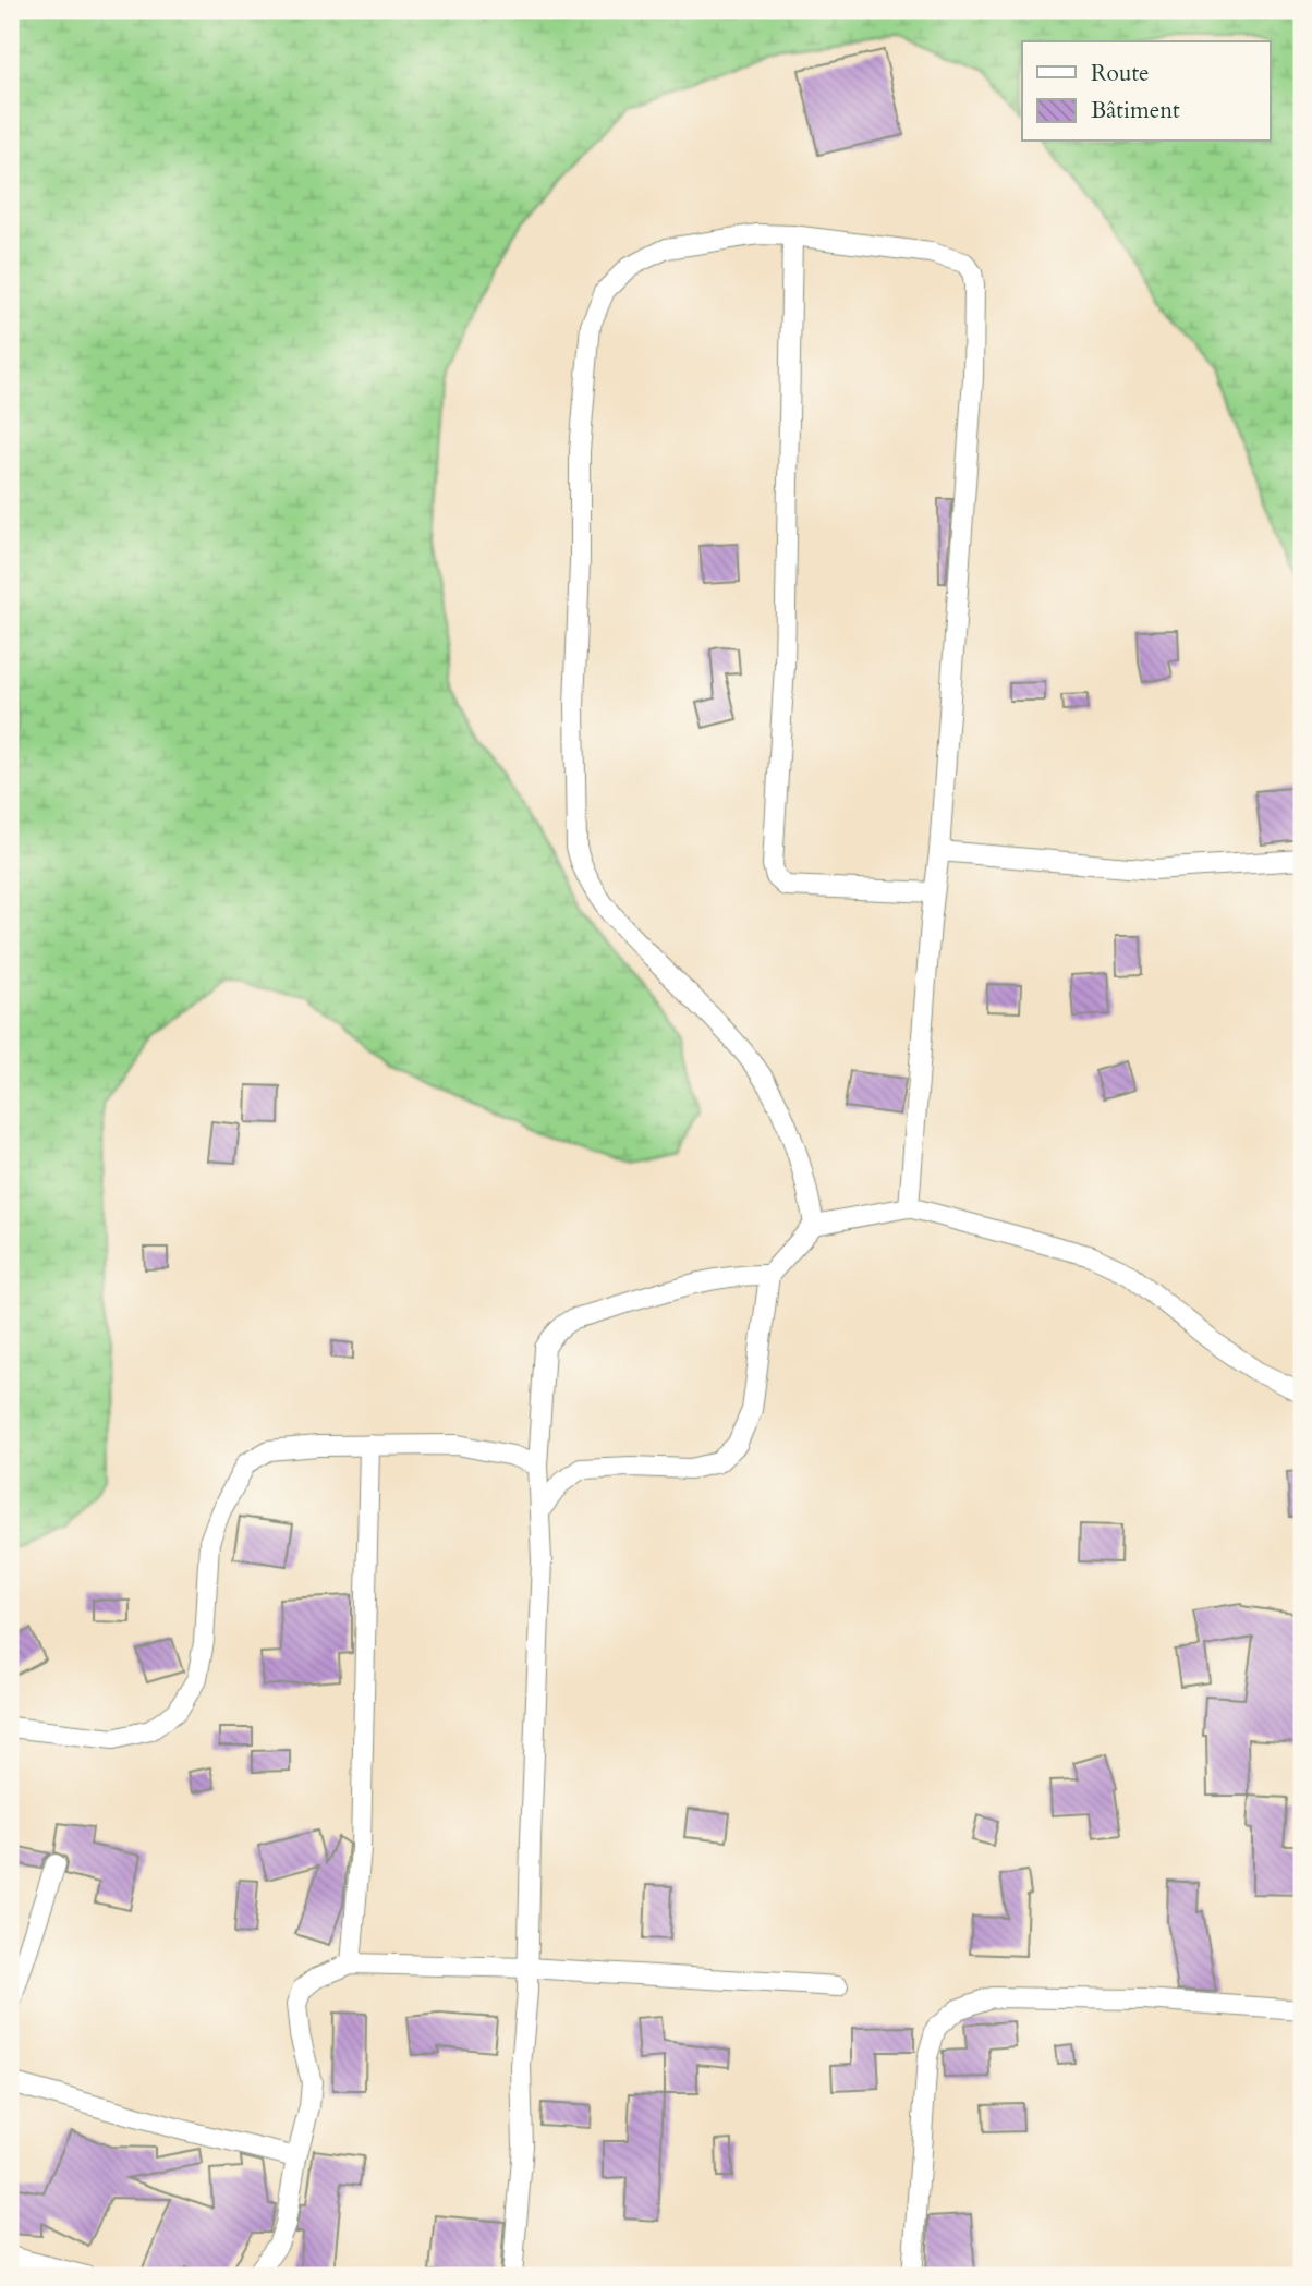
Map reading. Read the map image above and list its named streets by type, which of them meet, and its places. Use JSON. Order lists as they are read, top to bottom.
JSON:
{
  "legend": ["Route", "Bâtiment"]
}
